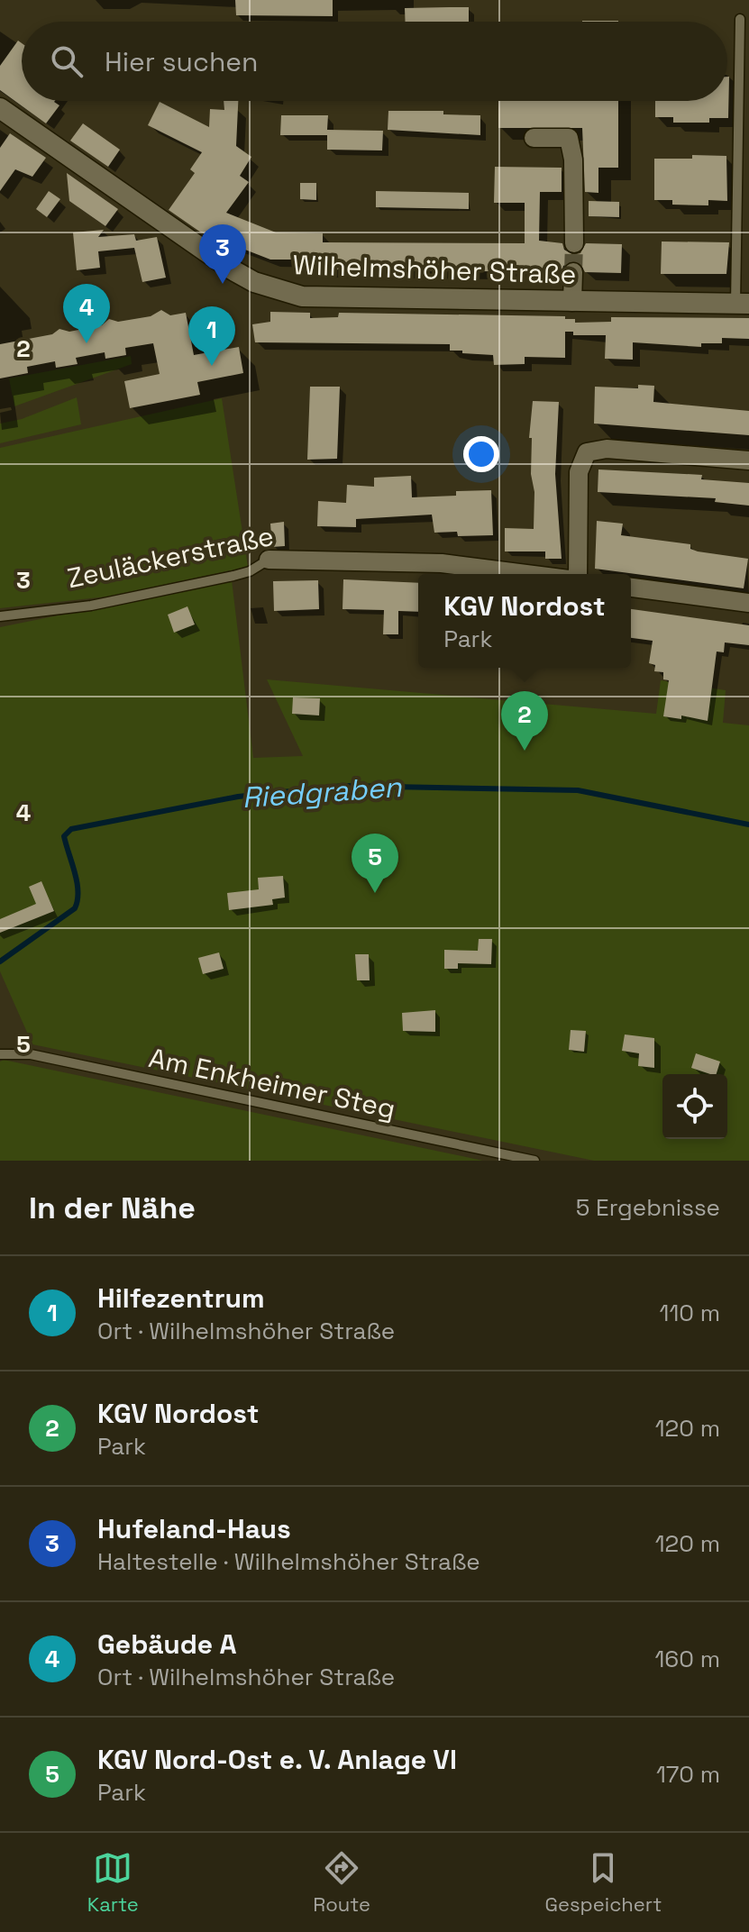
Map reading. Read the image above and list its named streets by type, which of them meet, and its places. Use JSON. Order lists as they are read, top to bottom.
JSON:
{
  "streets": {
    "main road": ["Wilhelmshöher Straße"],
    "street": ["Zeuläckerstraße"],
    "lane": ["Am Enkheimer Steg"]
  },
  "water": ["Riedgraben"],
  "page": {
    "search": "Hier suchen",
    "pins": [
      "3",
      "4",
      "1",
      "2",
      "5"
    ],
    "popup": ["KGV Nordost", "Park"],
    "heading": ["In der Nähe", "5 Ergebnisse"],
    "list": [
      {
        "mark": "1",
        "name": "Hilfezentrum",
        "note": "Ort · Wilhelmshöher Straße",
        "value": "110 m"
      },
      {
        "mark": "2",
        "name": "KGV Nordost",
        "note": "Park",
        "value": "120 m"
      },
      {
        "mark": "3",
        "name": "Hufeland-Haus",
        "note": "Haltestelle · Wilhelmshöher Straße",
        "value": "120 m"
      },
      {
        "mark": "4",
        "name": "Gebäude A",
        "note": "Ort · Wilhelmshöher Straße",
        "value": "160 m"
      },
      {
        "mark": "5",
        "name": "KGV Nord-Ost e. V. Anlage VI",
        "note": "Park",
        "value": "170 m"
      }
    ],
    "nav": ["Karte", "Route", "Gespeichert"]
  },
  "grid": {
    "rows": [
      "2",
      "3",
      "4",
      "5"
    ]
  }
}
